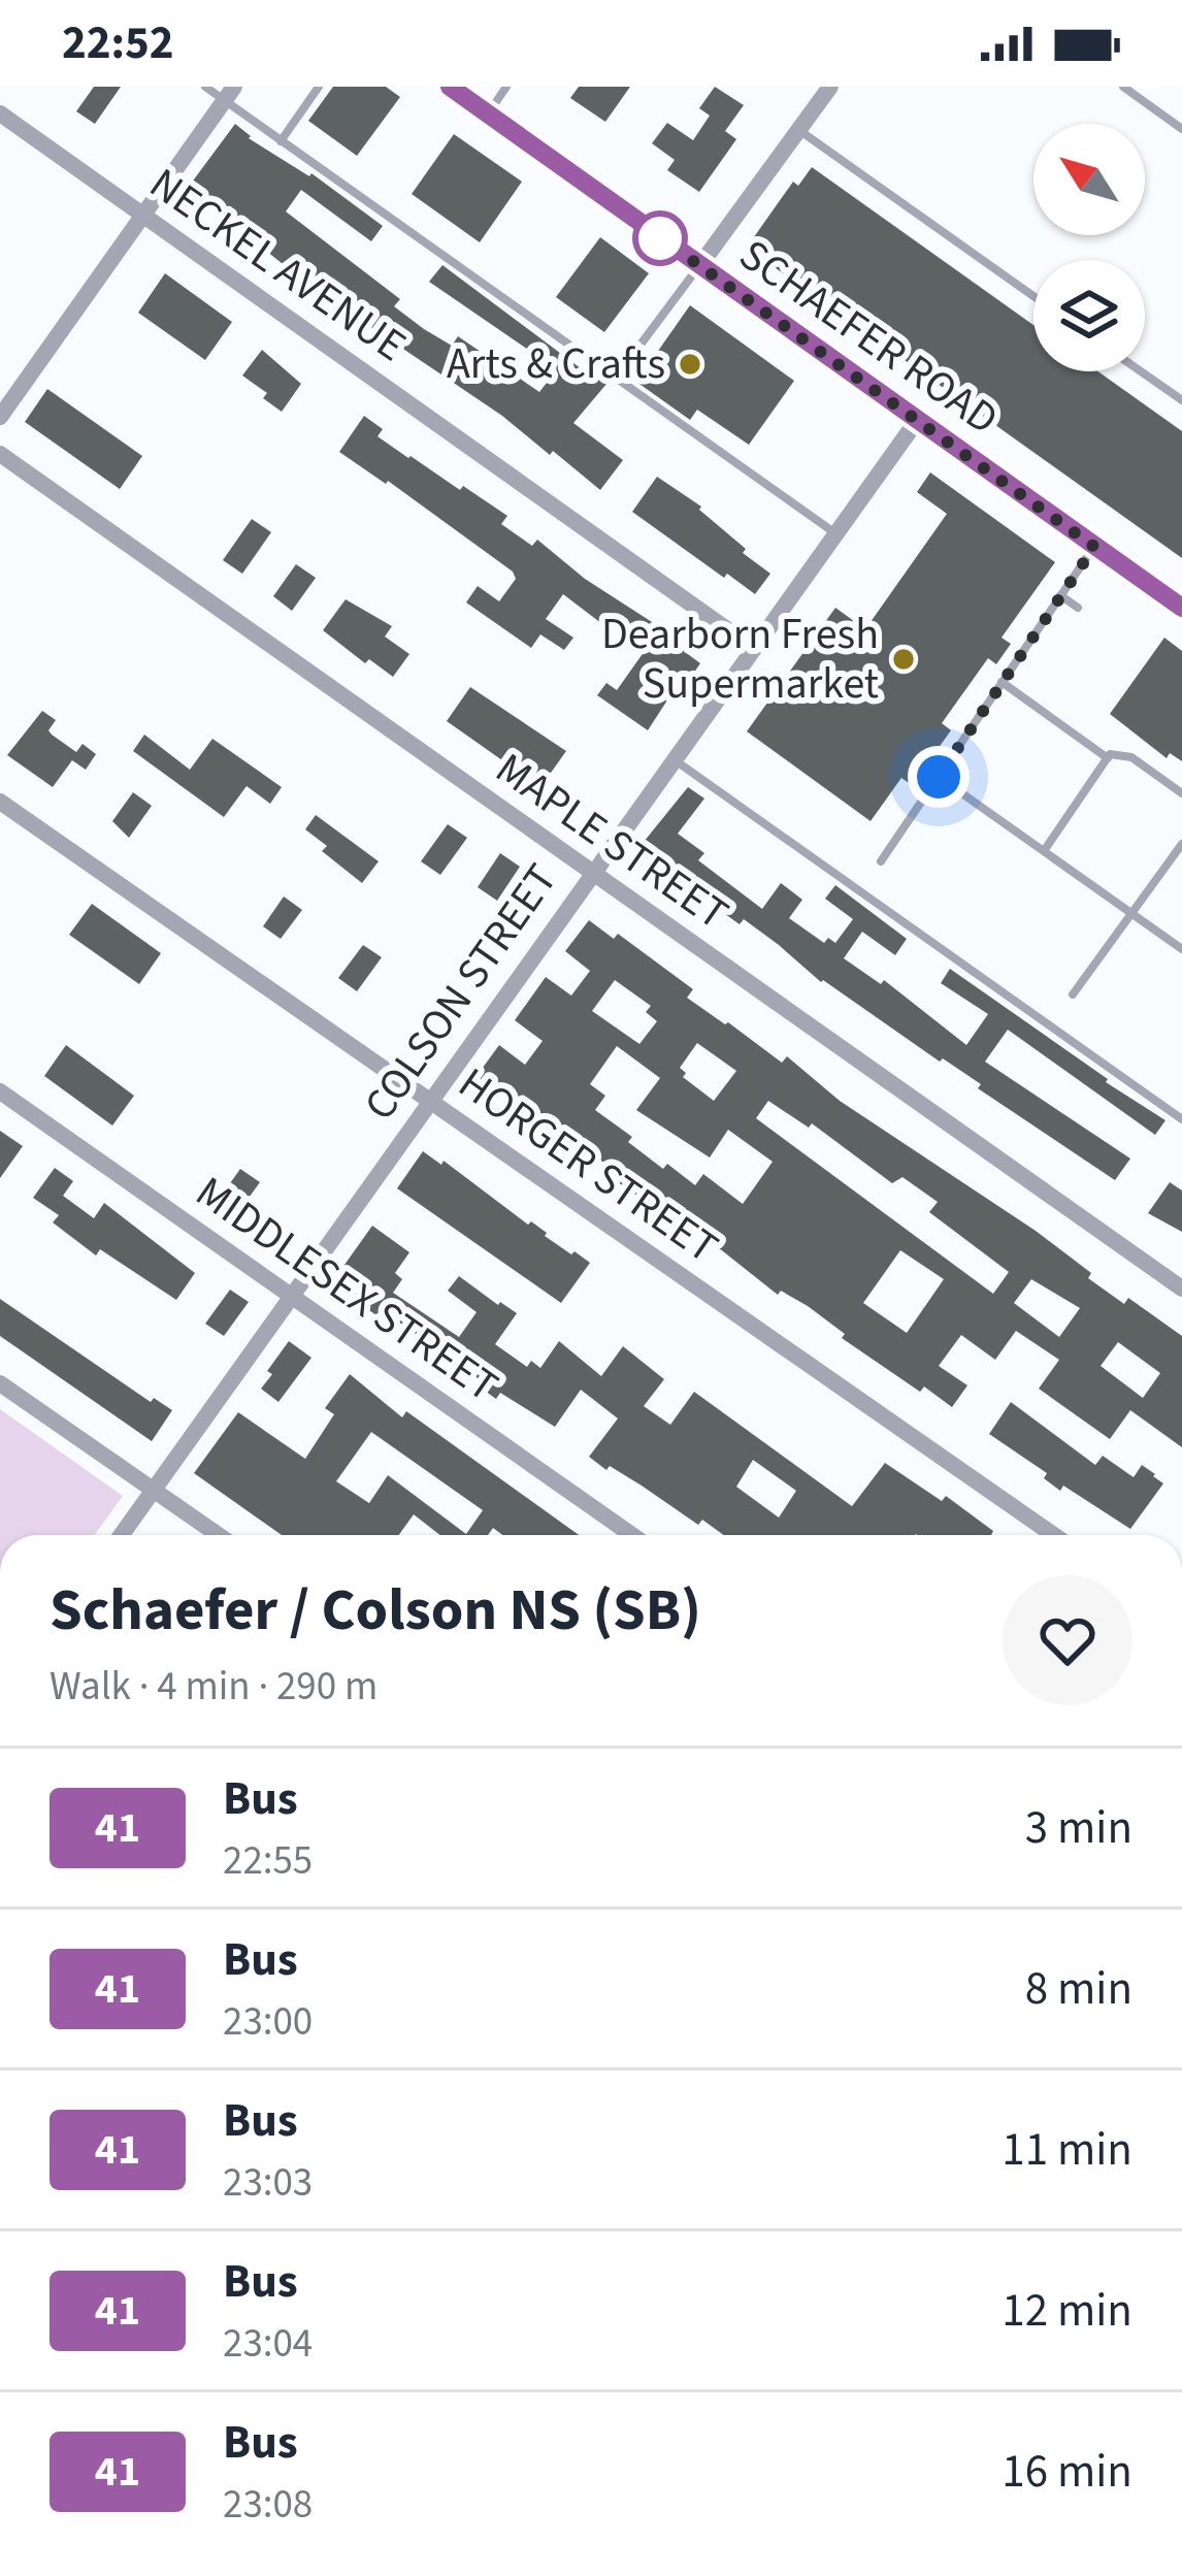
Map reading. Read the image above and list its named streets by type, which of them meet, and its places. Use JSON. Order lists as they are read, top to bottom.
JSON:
{
  "streets": {
    "main road": ["SCHAEFER ROAD"],
    "street": [
      "NECKEL AVENUE",
      "MAPLE STREET",
      "COLSON STREET",
      "HORGER STREET",
      "MIDDLESEX STREET"
    ]
  },
  "crossings": [
    ["NECKEL AVENUE", "COLSON STREET"],
    ["SCHAEFER ROAD", "COLSON STREET"],
    ["MAPLE STREET", "COLSON STREET"],
    ["COLSON STREET", "HORGER STREET"],
    ["COLSON STREET", "MIDDLESEX STREET"]
  ],
  "places": ["Arts & Crafts", "Dearborn Fresh Supermarket"],
  "lines": ["bus line 41"],
  "north": "top left",
  "page": {
    "status": "22:52",
    "heading": ["Schaefer / Colson NS (SB)", "Walk · 4 min · 290 m"],
    "list": [
      {
        "mark": "41",
        "name": "Bus",
        "note": "22:55",
        "value": "3 min"
      },
      {
        "mark": "41",
        "name": "Bus",
        "note": "23:00",
        "value": "8 min"
      },
      {
        "mark": "41",
        "name": "Bus",
        "note": "23:03",
        "value": "11 min"
      },
      {
        "mark": "41",
        "name": "Bus",
        "note": "23:04",
        "value": "12 min"
      },
      {
        "mark": "41",
        "name": "Bus",
        "note": "23:08",
        "value": "16 min"
      }
    ]
  }
}
